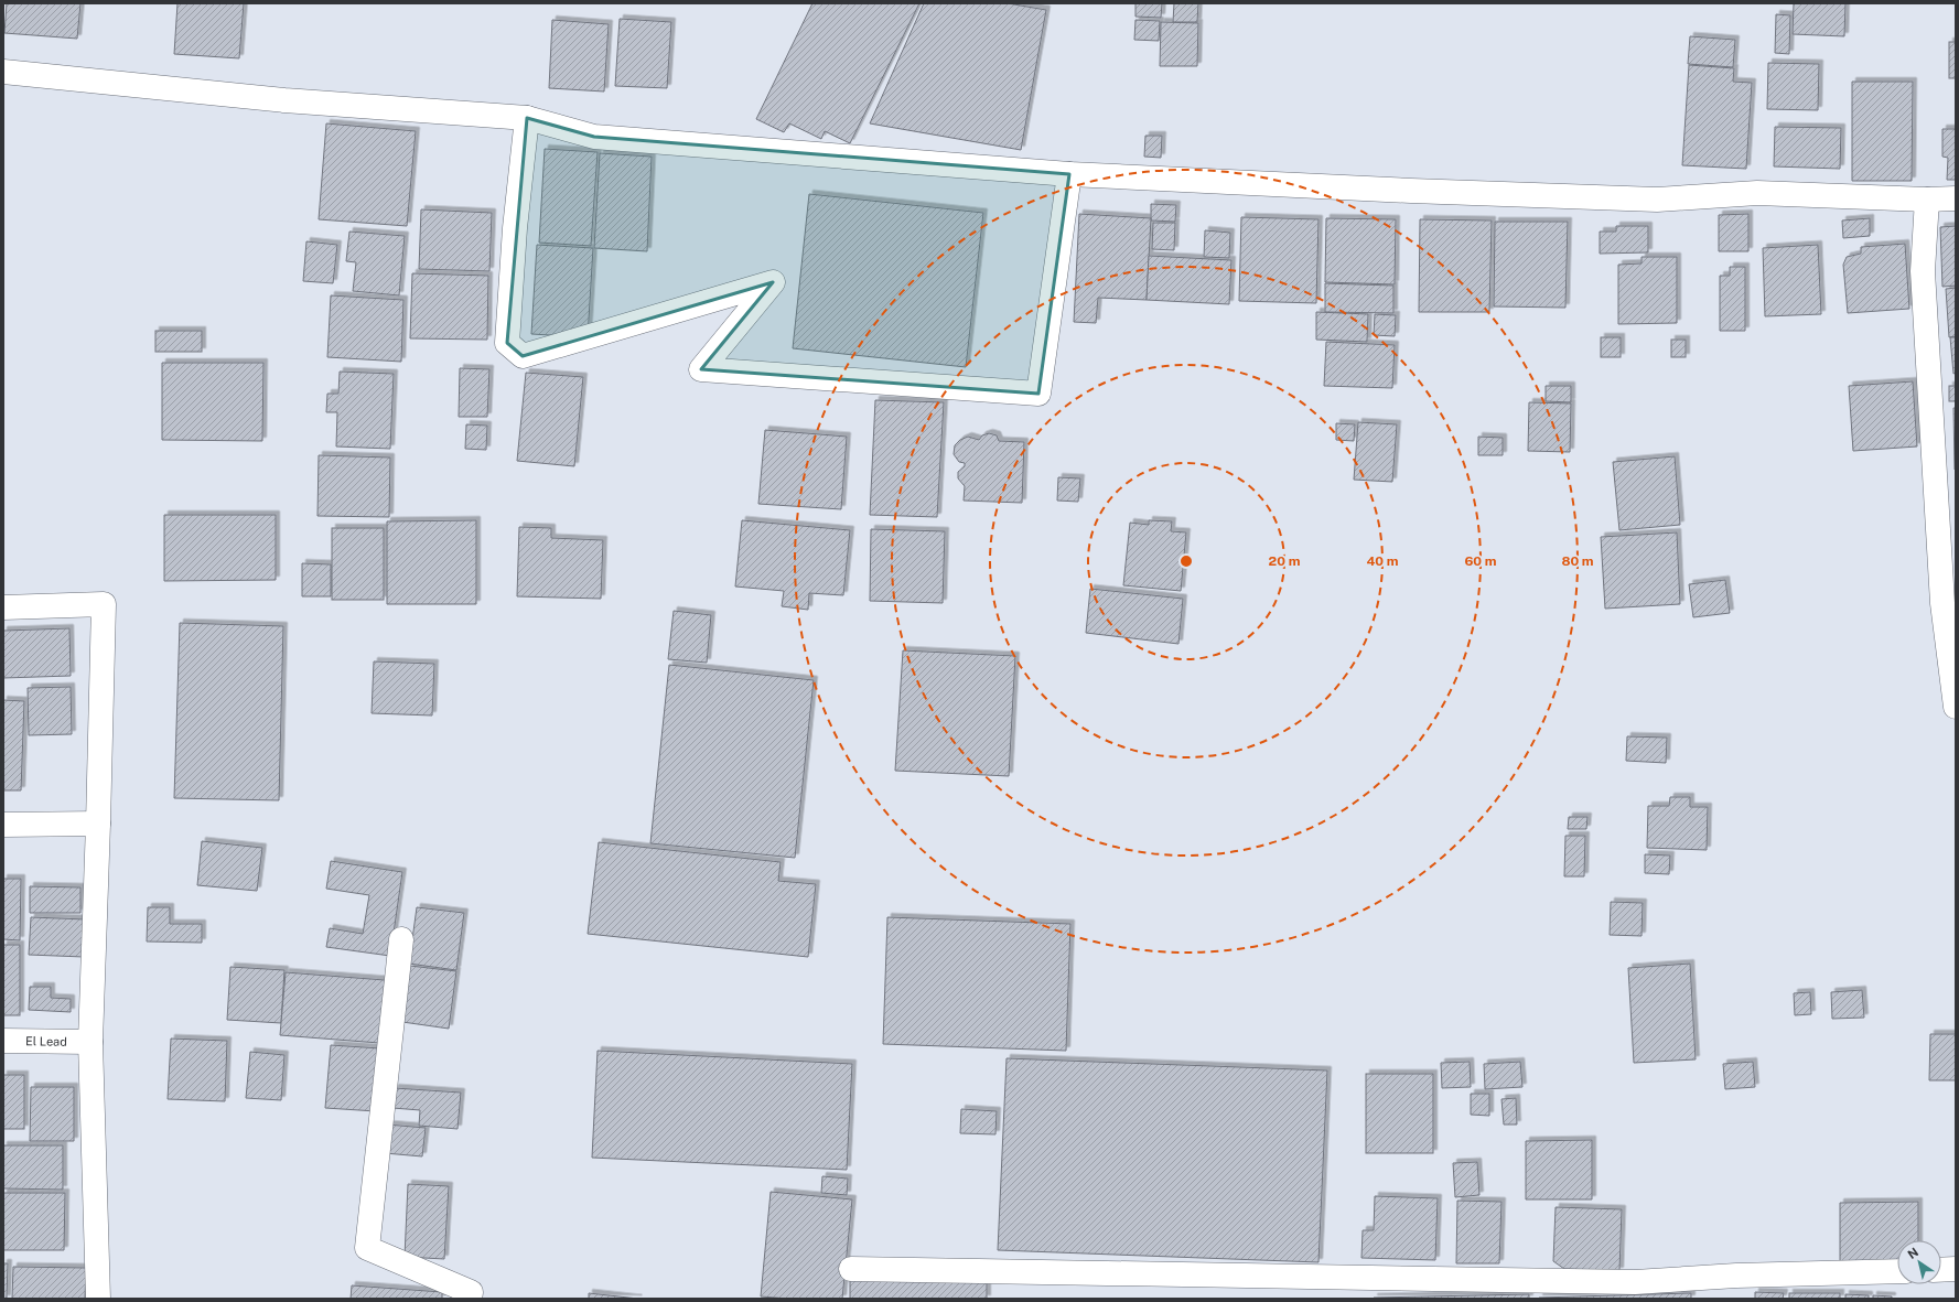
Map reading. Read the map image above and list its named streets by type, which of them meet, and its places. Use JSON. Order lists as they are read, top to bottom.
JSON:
{
  "streets": {
    "street": ["El Lead"]
  },
  "north": "top left",
  "rings": [
    "20 m",
    "40 m",
    "60 m",
    "80 m"
  ]
}
